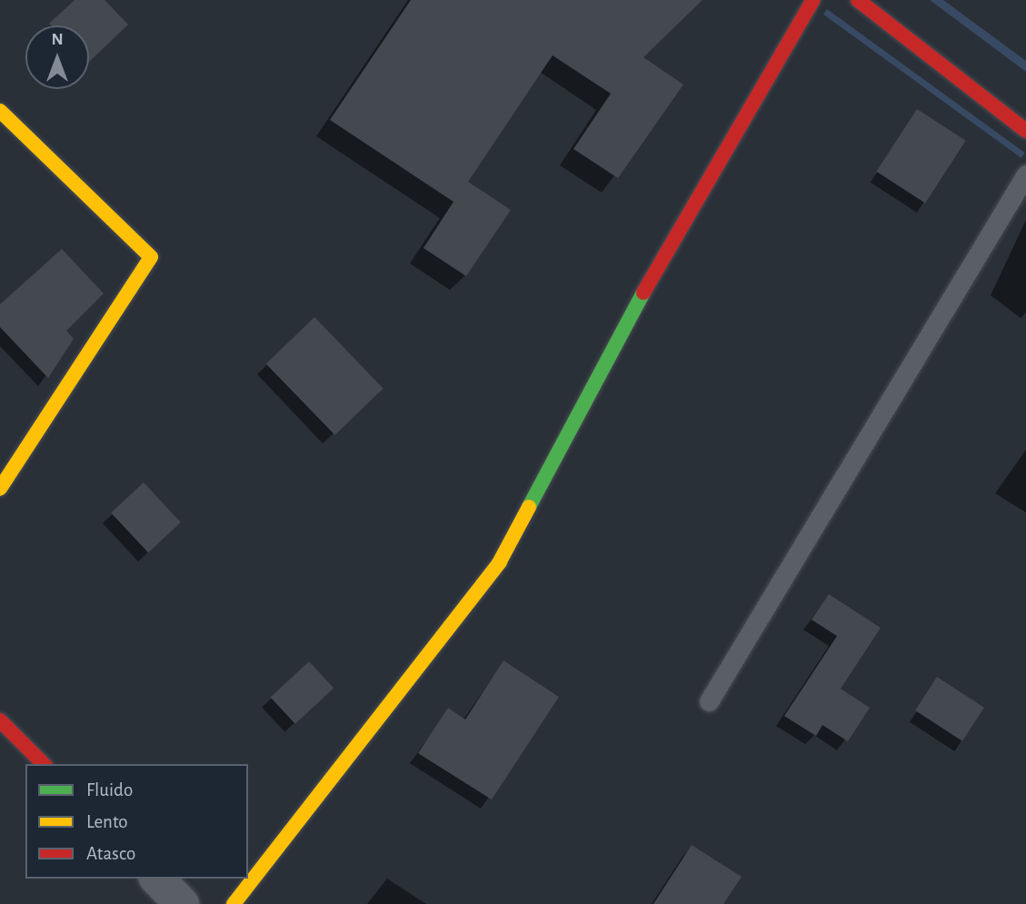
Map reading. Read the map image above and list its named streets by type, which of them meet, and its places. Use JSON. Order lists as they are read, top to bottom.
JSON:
{
  "legend": ["Fluido", "Lento", "Atasco"],
  "north": "top"
}
